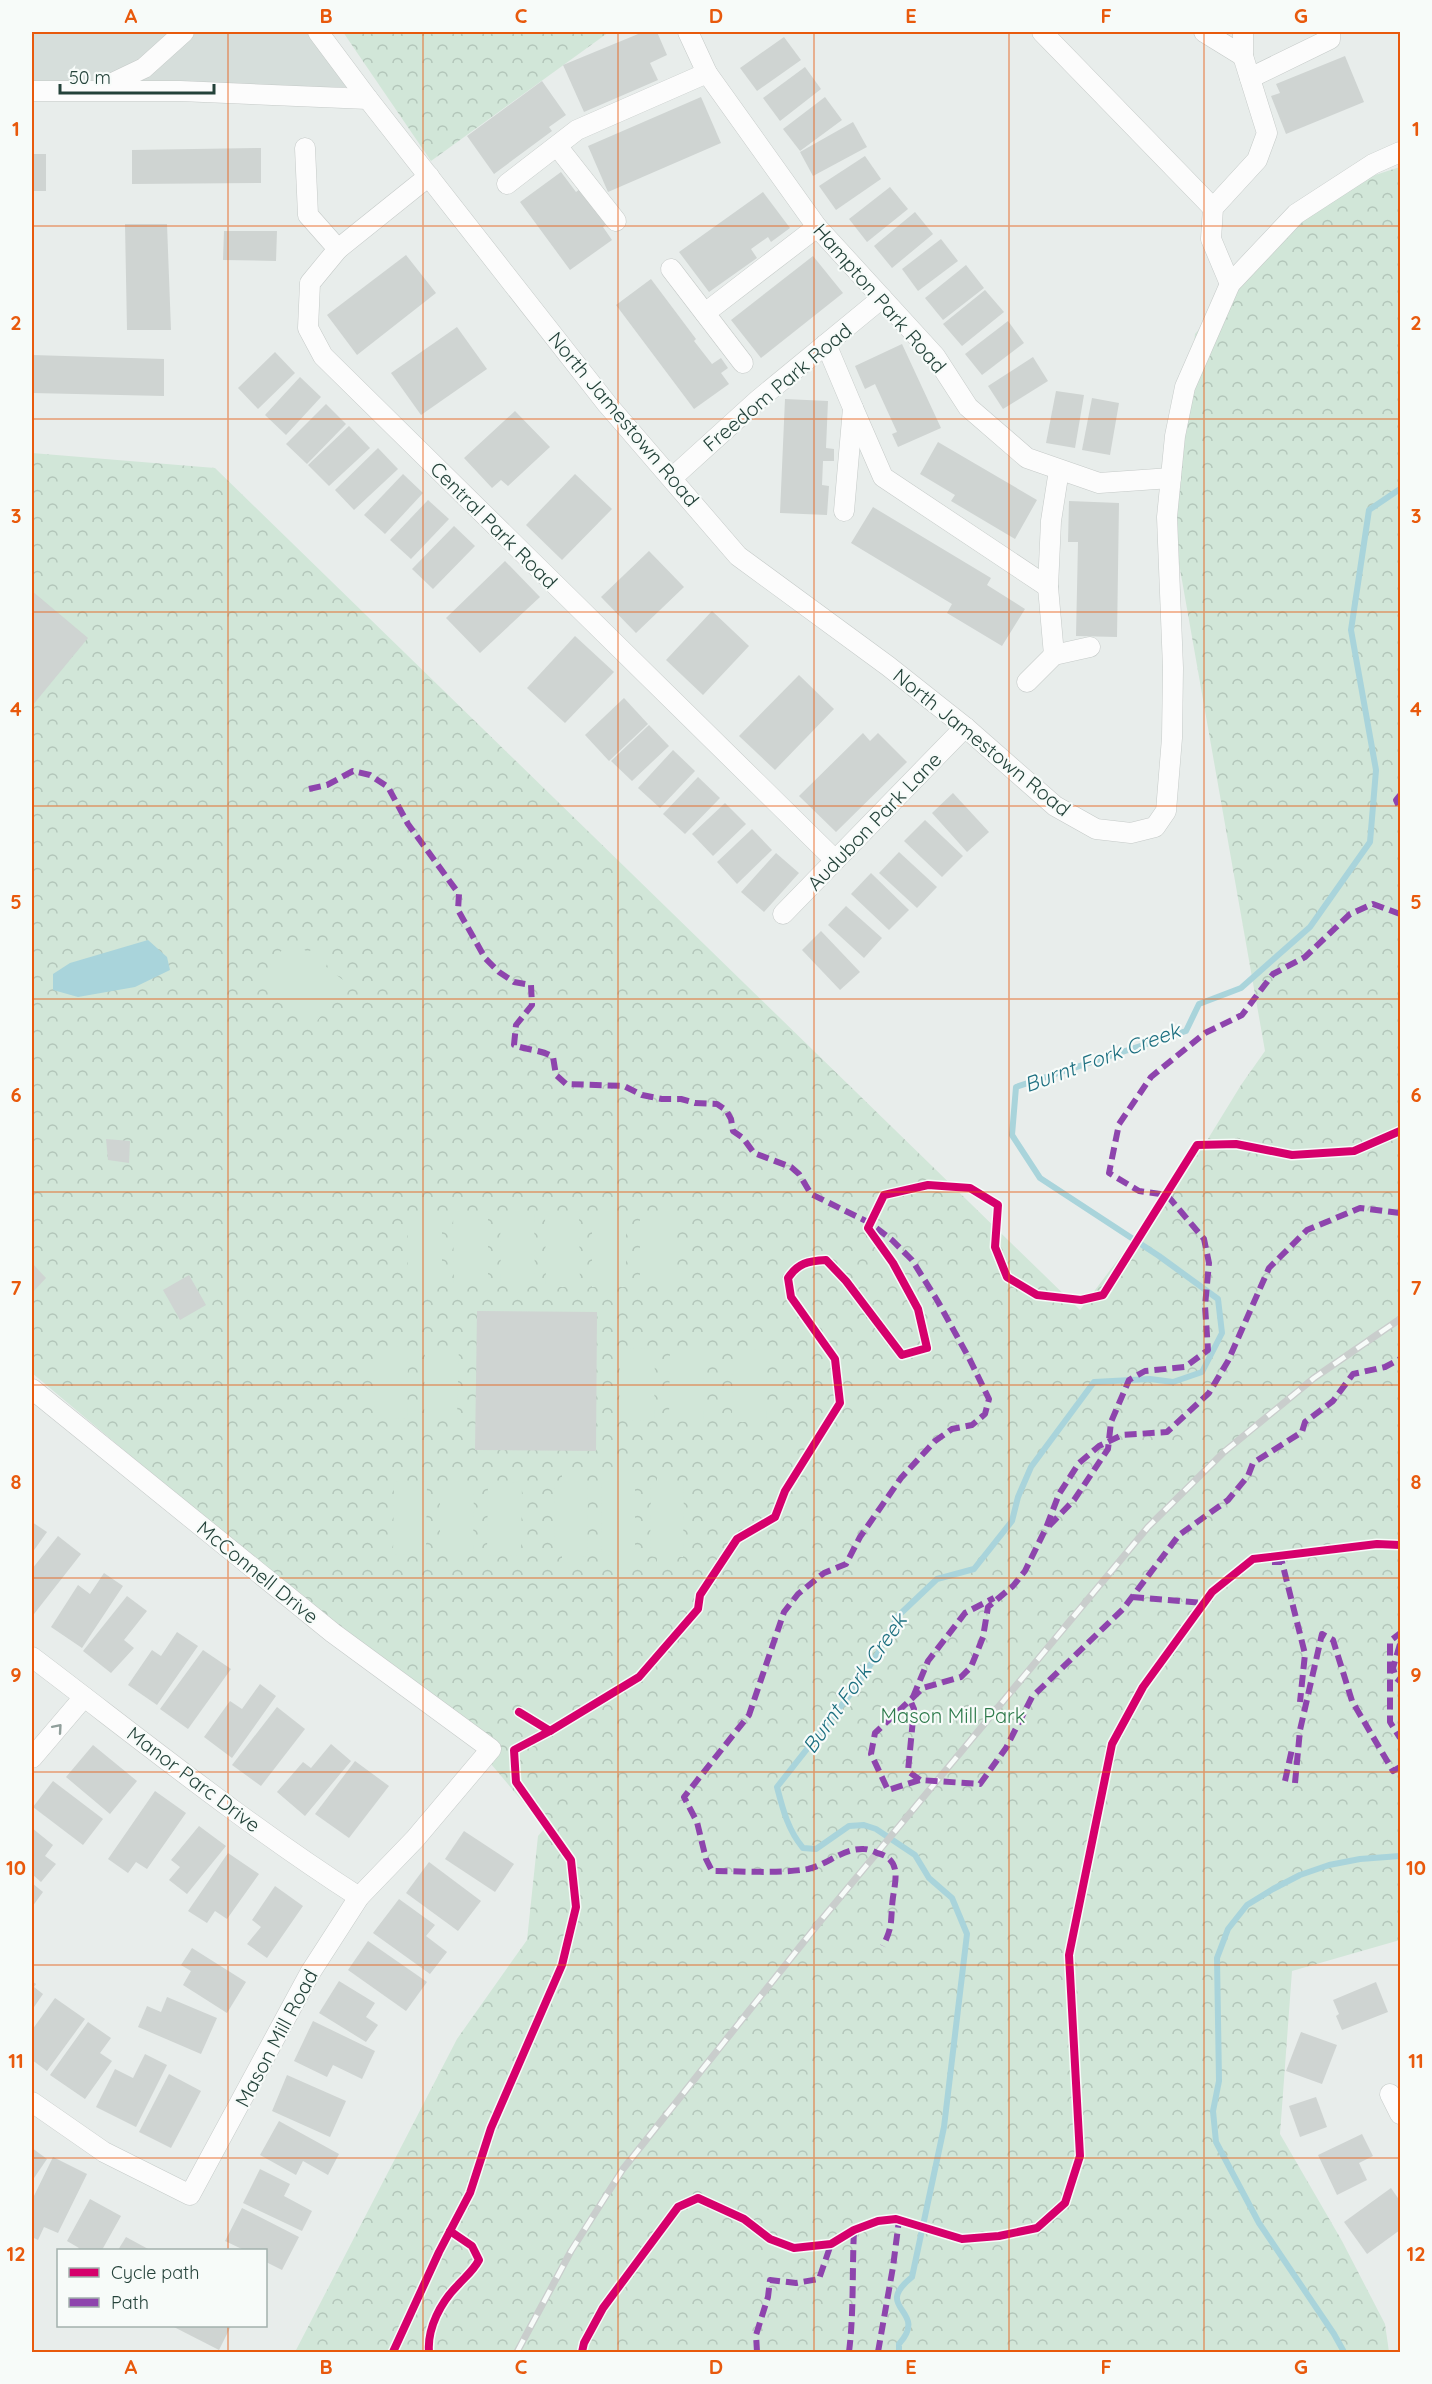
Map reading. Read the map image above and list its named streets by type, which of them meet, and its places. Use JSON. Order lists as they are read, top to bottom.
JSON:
{
  "streets": {
    "street": [
      "Hampton Park Road",
      "Freedom Park Road",
      "North Jamestown Road",
      "Central Park Road",
      "Audubon Park Lane",
      "McConnell Drive",
      "Manor Parc Drive",
      "Mason Mill Road"
    ]
  },
  "crossings": [
    ["Hampton Park Road", "Freedom Park Road"],
    ["Hampton Park Road", "North Jamestown Road"],
    ["Freedom Park Road", "North Jamestown Road"],
    ["North Jamestown Road", "Central Park Road"],
    ["North Jamestown Road", "Audubon Park Lane"],
    ["Central Park Road", "Audubon Park Lane"],
    ["McConnell Drive", "Mason Mill Road"],
    ["Manor Parc Drive", "Mason Mill Road"]
  ],
  "water": ["Burnt Fork Creek"],
  "parks": ["Mason Mill Park"],
  "legend": ["Cycle path", "Path"],
  "scale_bar": "50 m",
  "grid": {
    "columns": [
      "A",
      "B",
      "C",
      "D",
      "E",
      "F",
      "G"
    ],
    "rows": [
      "1",
      "2",
      "3",
      "4",
      "5",
      "6",
      "7",
      "8",
      "9",
      "10",
      "11",
      "12"
    ]
  }
}
